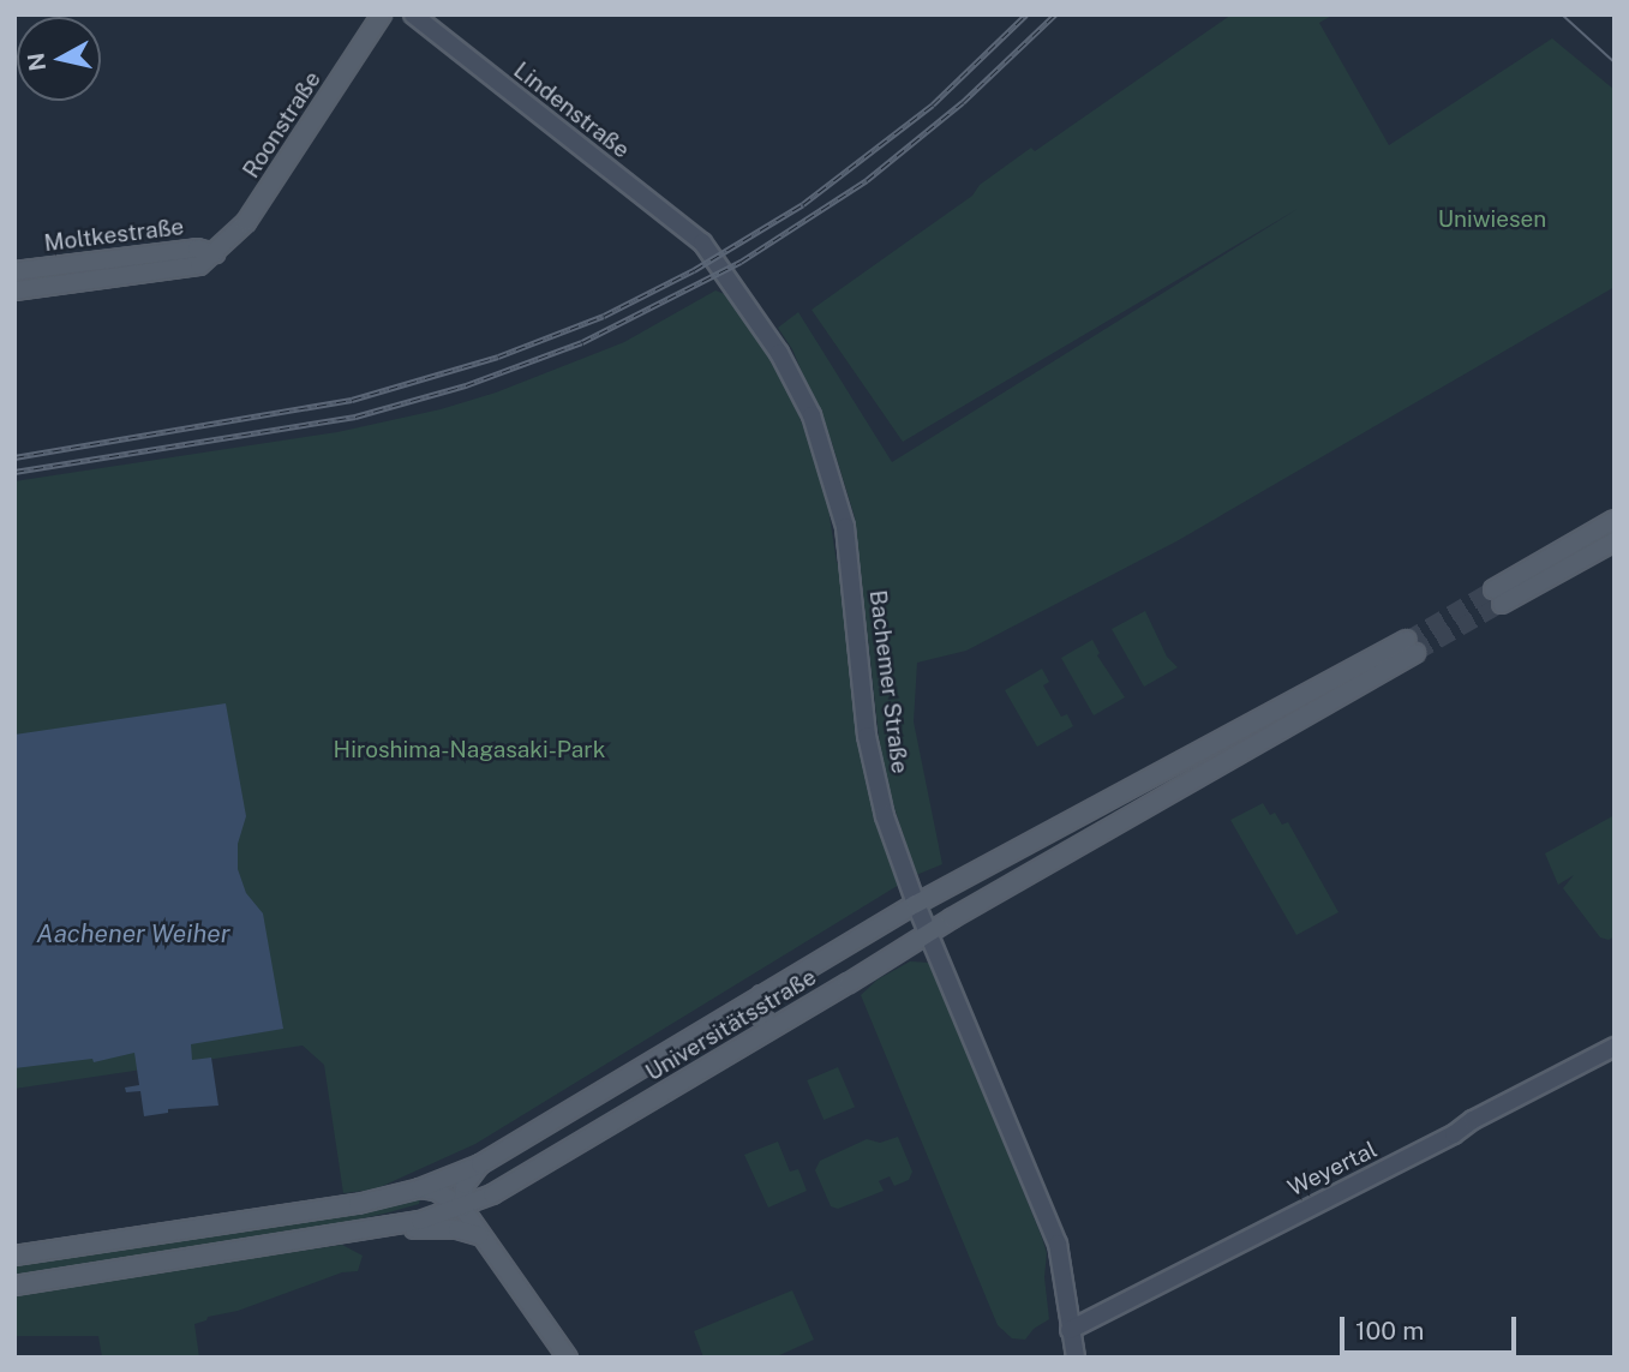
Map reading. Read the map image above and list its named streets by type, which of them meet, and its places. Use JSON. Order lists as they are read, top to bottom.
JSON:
{
  "streets": {
    "main road": [
      "Lindenstraße",
      "Roonstraße",
      "Moltkestraße",
      "Bachemer Straße",
      "Universitätsstraße",
      "Weyertal"
    ]
  },
  "crossings": [
    ["Lindenstraße", "Bachemer Straße"],
    ["Roonstraße", "Moltkestraße"],
    ["Bachemer Straße", "Universitätsstraße"],
    ["Bachemer Straße", "Weyertal"]
  ],
  "water": ["Aachener Weiher"],
  "parks": ["Uniwiesen", "Hiroshima-Nagasaki-Park"],
  "scale_bar": "100 m",
  "north": "left"
}
